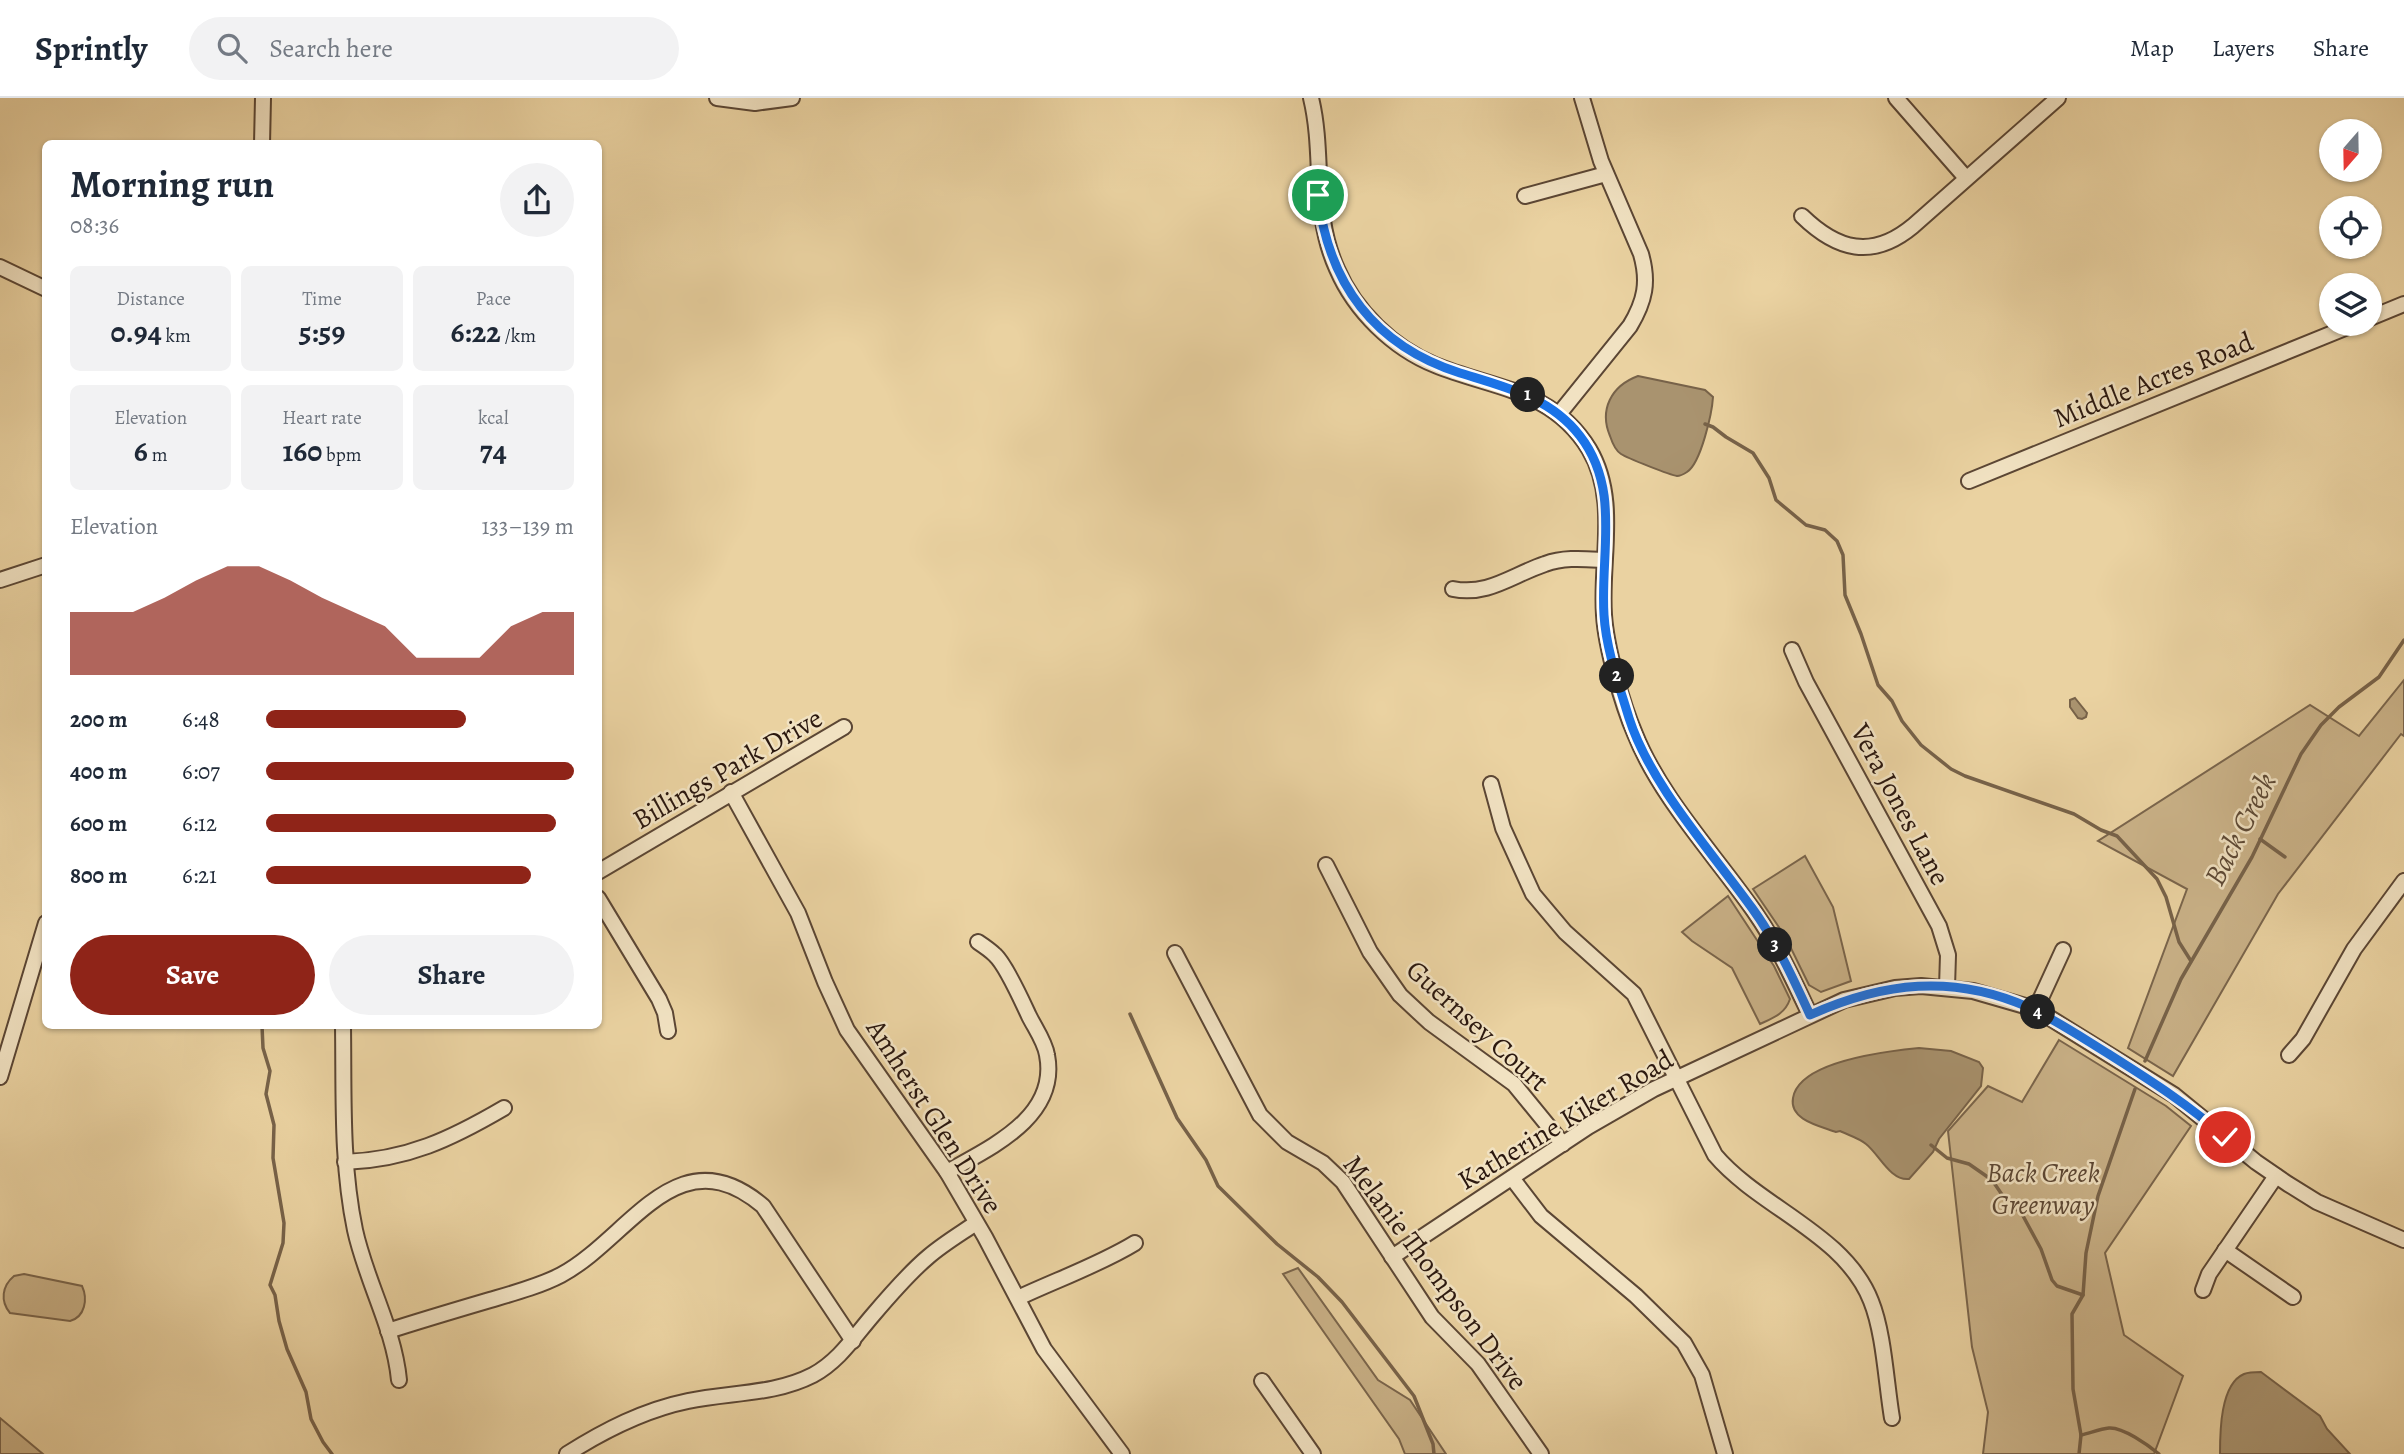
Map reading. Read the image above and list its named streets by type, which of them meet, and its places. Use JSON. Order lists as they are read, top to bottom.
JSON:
{
  "streets": {
    "street": [
      "Middle Acres Road",
      "Billings Park Drive",
      "Vera Jones Lane",
      "Guernsey Court",
      "Amherst Glen Drive",
      "Katherine Kiker Road",
      "Melanie Thompson Drive"
    ]
  },
  "crossings": [
    ["Billings Park Drive", "Amherst Glen Drive"],
    ["Vera Jones Lane", "Katherine Kiker Road"],
    ["Guernsey Court", "Katherine Kiker Road"],
    ["Katherine Kiker Road", "Melanie Thompson Drive"]
  ],
  "water": ["Back Creek"],
  "parks": ["Back Creek Greenway"],
  "north": "bottom",
  "page": {
    "header": "Sprintly",
    "search": "Search here",
    "nav": ["Map", "Layers", "Share"],
    "heading": ["Morning run", "08:36"],
    "stats": [
      ["Distance", "0.94 km"],
      ["Time", "5:59"],
      ["Pace", "6:22 /km"],
      ["Elevation", "6 m"],
      ["Heart rate", "160 bpm"],
      ["kcal", "74"]
    ],
    "pins": [
      "1",
      "2",
      "3",
      "4"
    ],
    "chart": ["Elevation", "133–139 m"],
    "list": [
      {
        "name": "200 m",
        "note": "6:48"
      },
      {
        "name": "400 m",
        "note": "6:07"
      },
      {
        "name": "600 m",
        "note": "6:12"
      },
      {
        "name": "800 m",
        "note": "6:21"
      }
    ],
    "buttons": ["Save", "Share"]
  }
}
